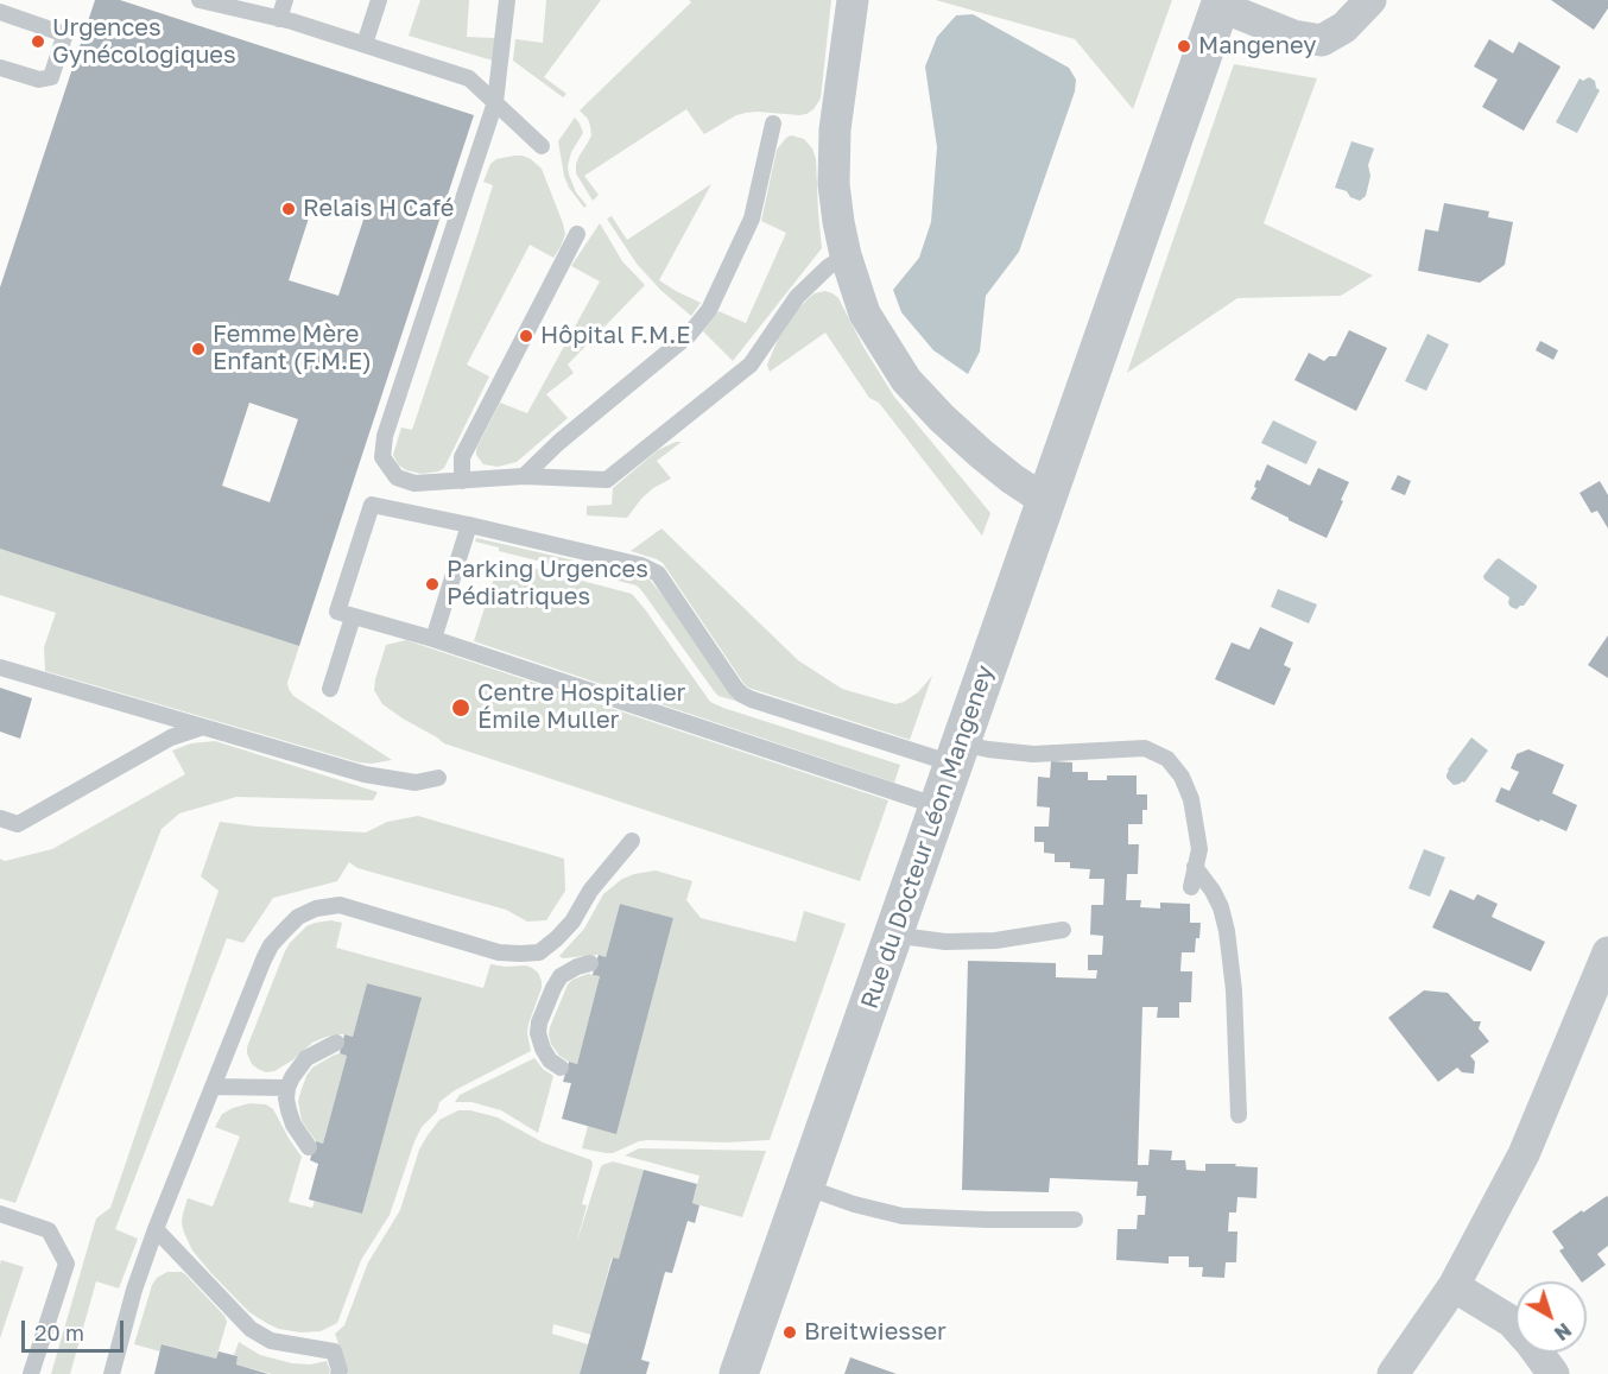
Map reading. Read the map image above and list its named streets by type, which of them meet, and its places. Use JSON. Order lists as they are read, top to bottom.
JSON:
{
  "streets": {
    "street": ["Rue du Docteur Léon Mangeney"]
  },
  "places": [
    "Urgences Gynécologiques",
    "Mangeney",
    "Relais H Café",
    "Hôpital F.M.E",
    "Femme Mère Enfant (F.M.E)",
    "Parking Urgences Pédiatriques",
    "Centre Hospitalier Émile Muller",
    "Breitwiesser"
  ],
  "scale_bar": "20 m",
  "north": "bottom right"
}
